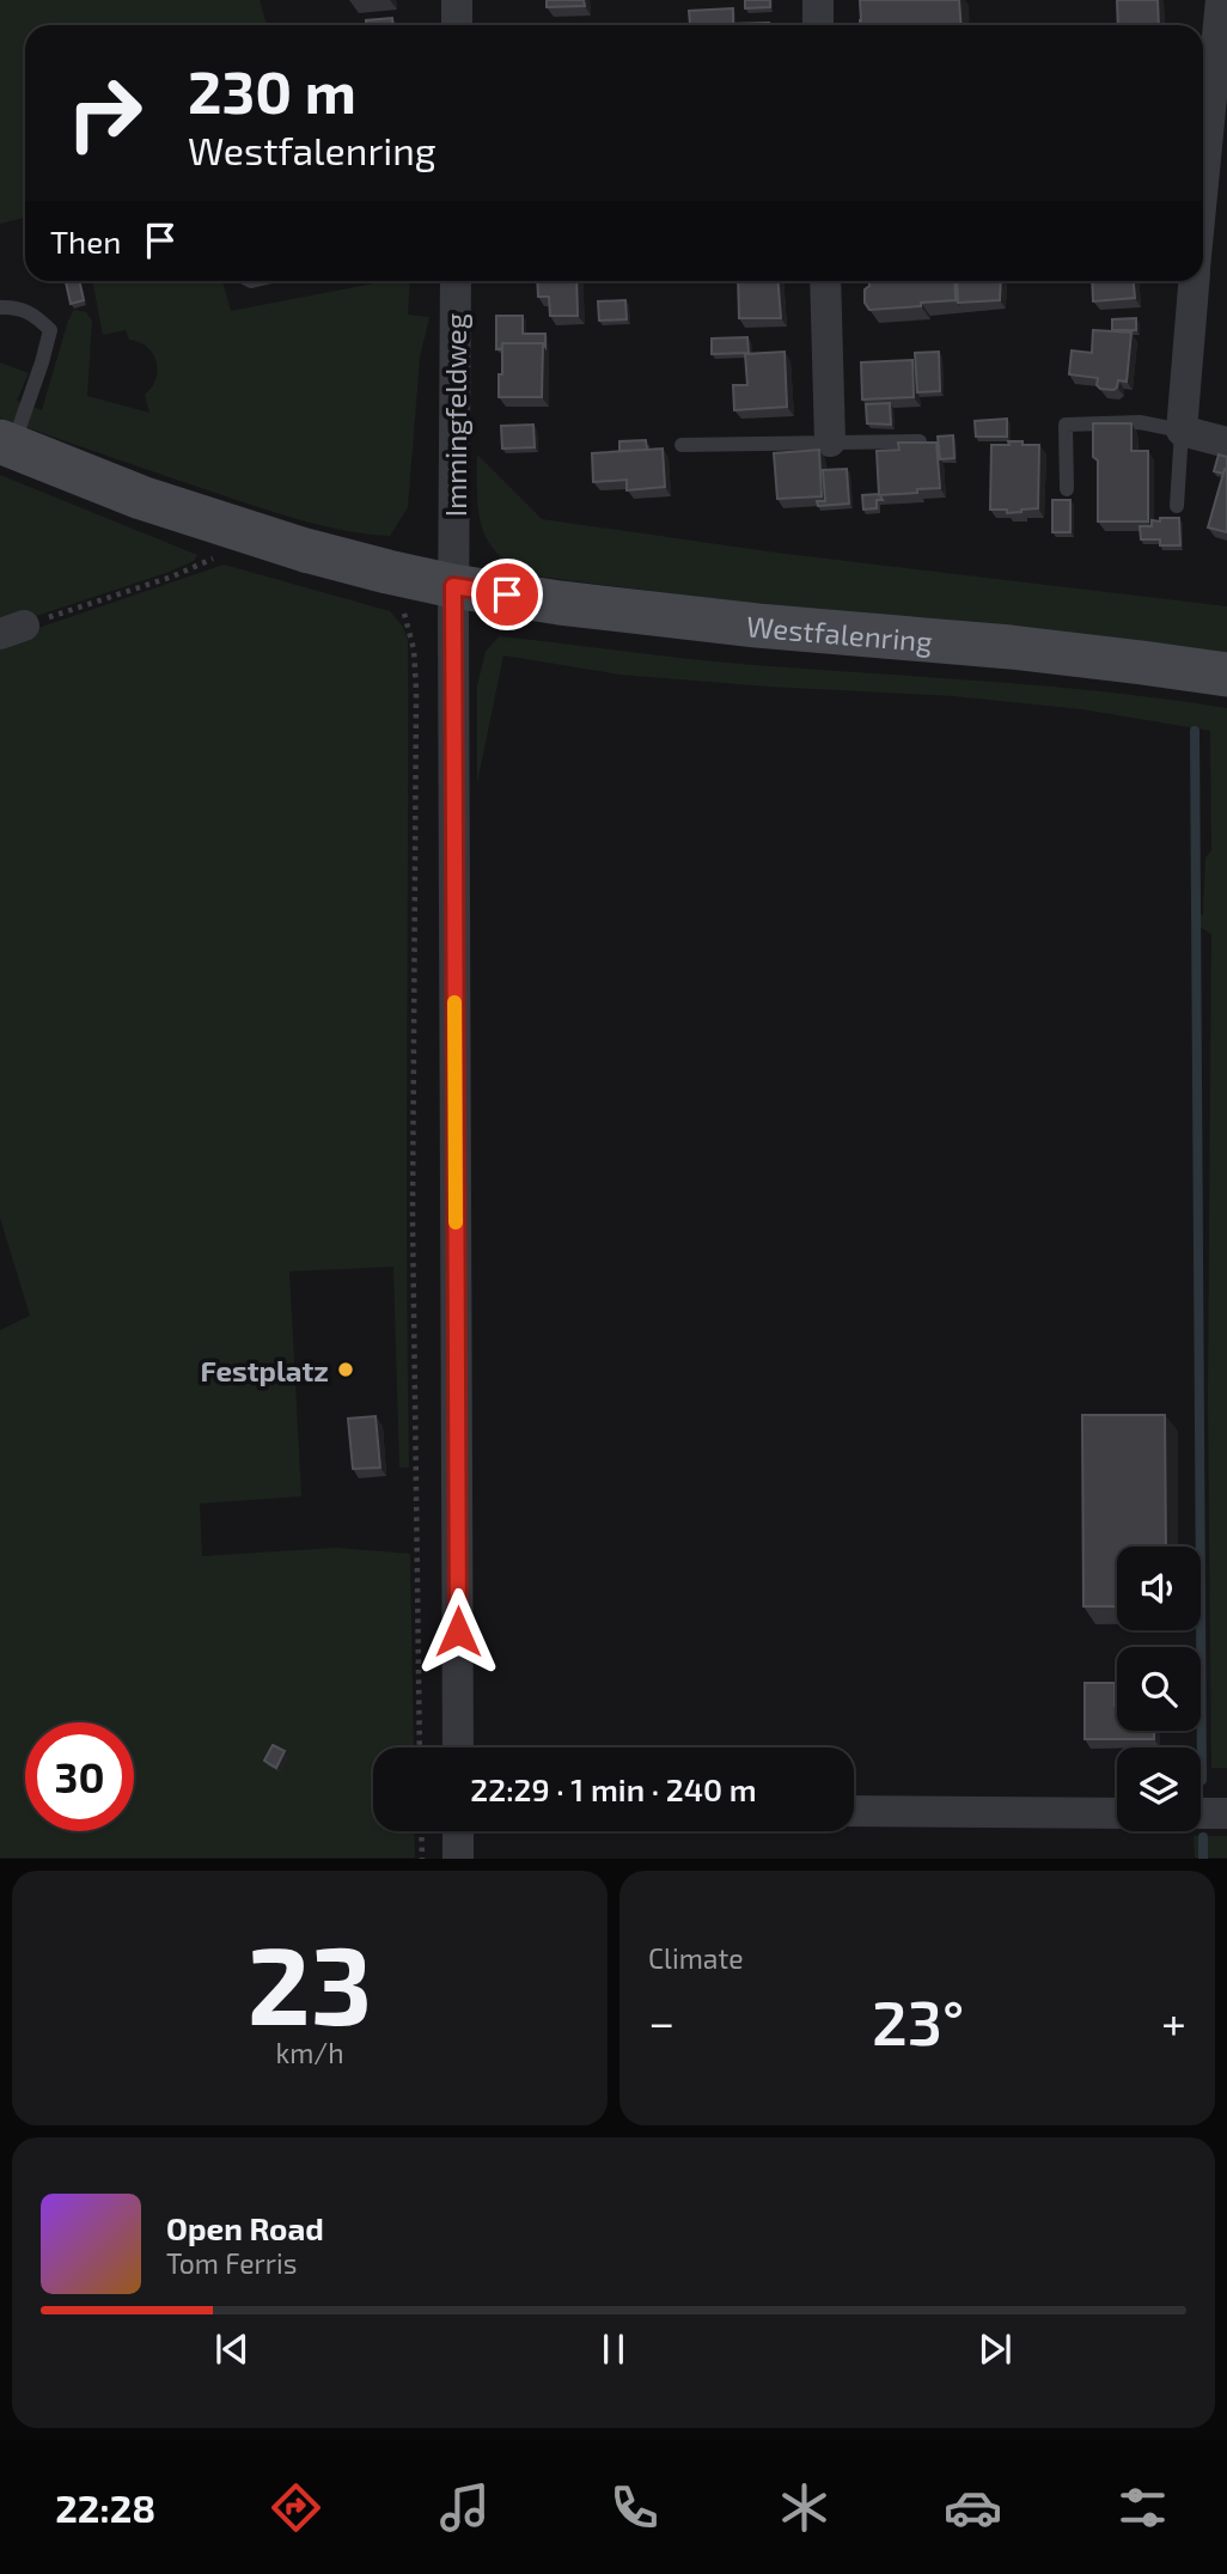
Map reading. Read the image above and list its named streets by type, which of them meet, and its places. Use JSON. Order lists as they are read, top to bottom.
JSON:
{
  "streets": {
    "street": ["Immingfeldweg", "Westfalenring"]
  },
  "crossings": [
    ["Immingfeldweg", "Westfalenring"]
  ],
  "places": ["Festplatz"],
  "page": {
    "turn": ["230 m", "Westfalenring"],
    "then": "Then",
    "limit": "30",
    "trip": "22:29 · 1 min · 240 m",
    "tile": [
      ["23", "km/h"],
      "Climate"
    ],
    "heat": ["−", "23°", "+"],
    "song": ["Open Road", "Tom Ferris"],
    "tabs": "22:28"
  }
}
